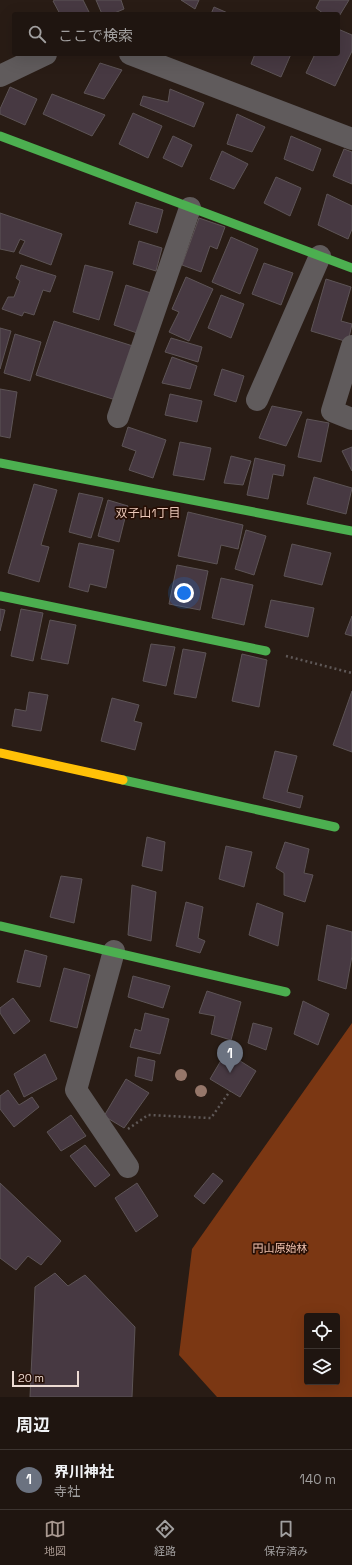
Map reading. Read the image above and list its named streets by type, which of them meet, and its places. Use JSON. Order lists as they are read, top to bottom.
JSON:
{
  "districts": ["双子山1丁目"],
  "parks": ["円山原始林"],
  "scale_bar": "20 m",
  "page": {
    "search": "ここで検索",
    "pins": "1",
    "scale": "20 m",
    "heading": "周辺",
    "list": [
      {
        "mark": "1",
        "name": "界川神社",
        "note": "寺社",
        "value": "140 m"
      }
    ],
    "nav": ["地図", "経路", "保存済み"]
  }
}
